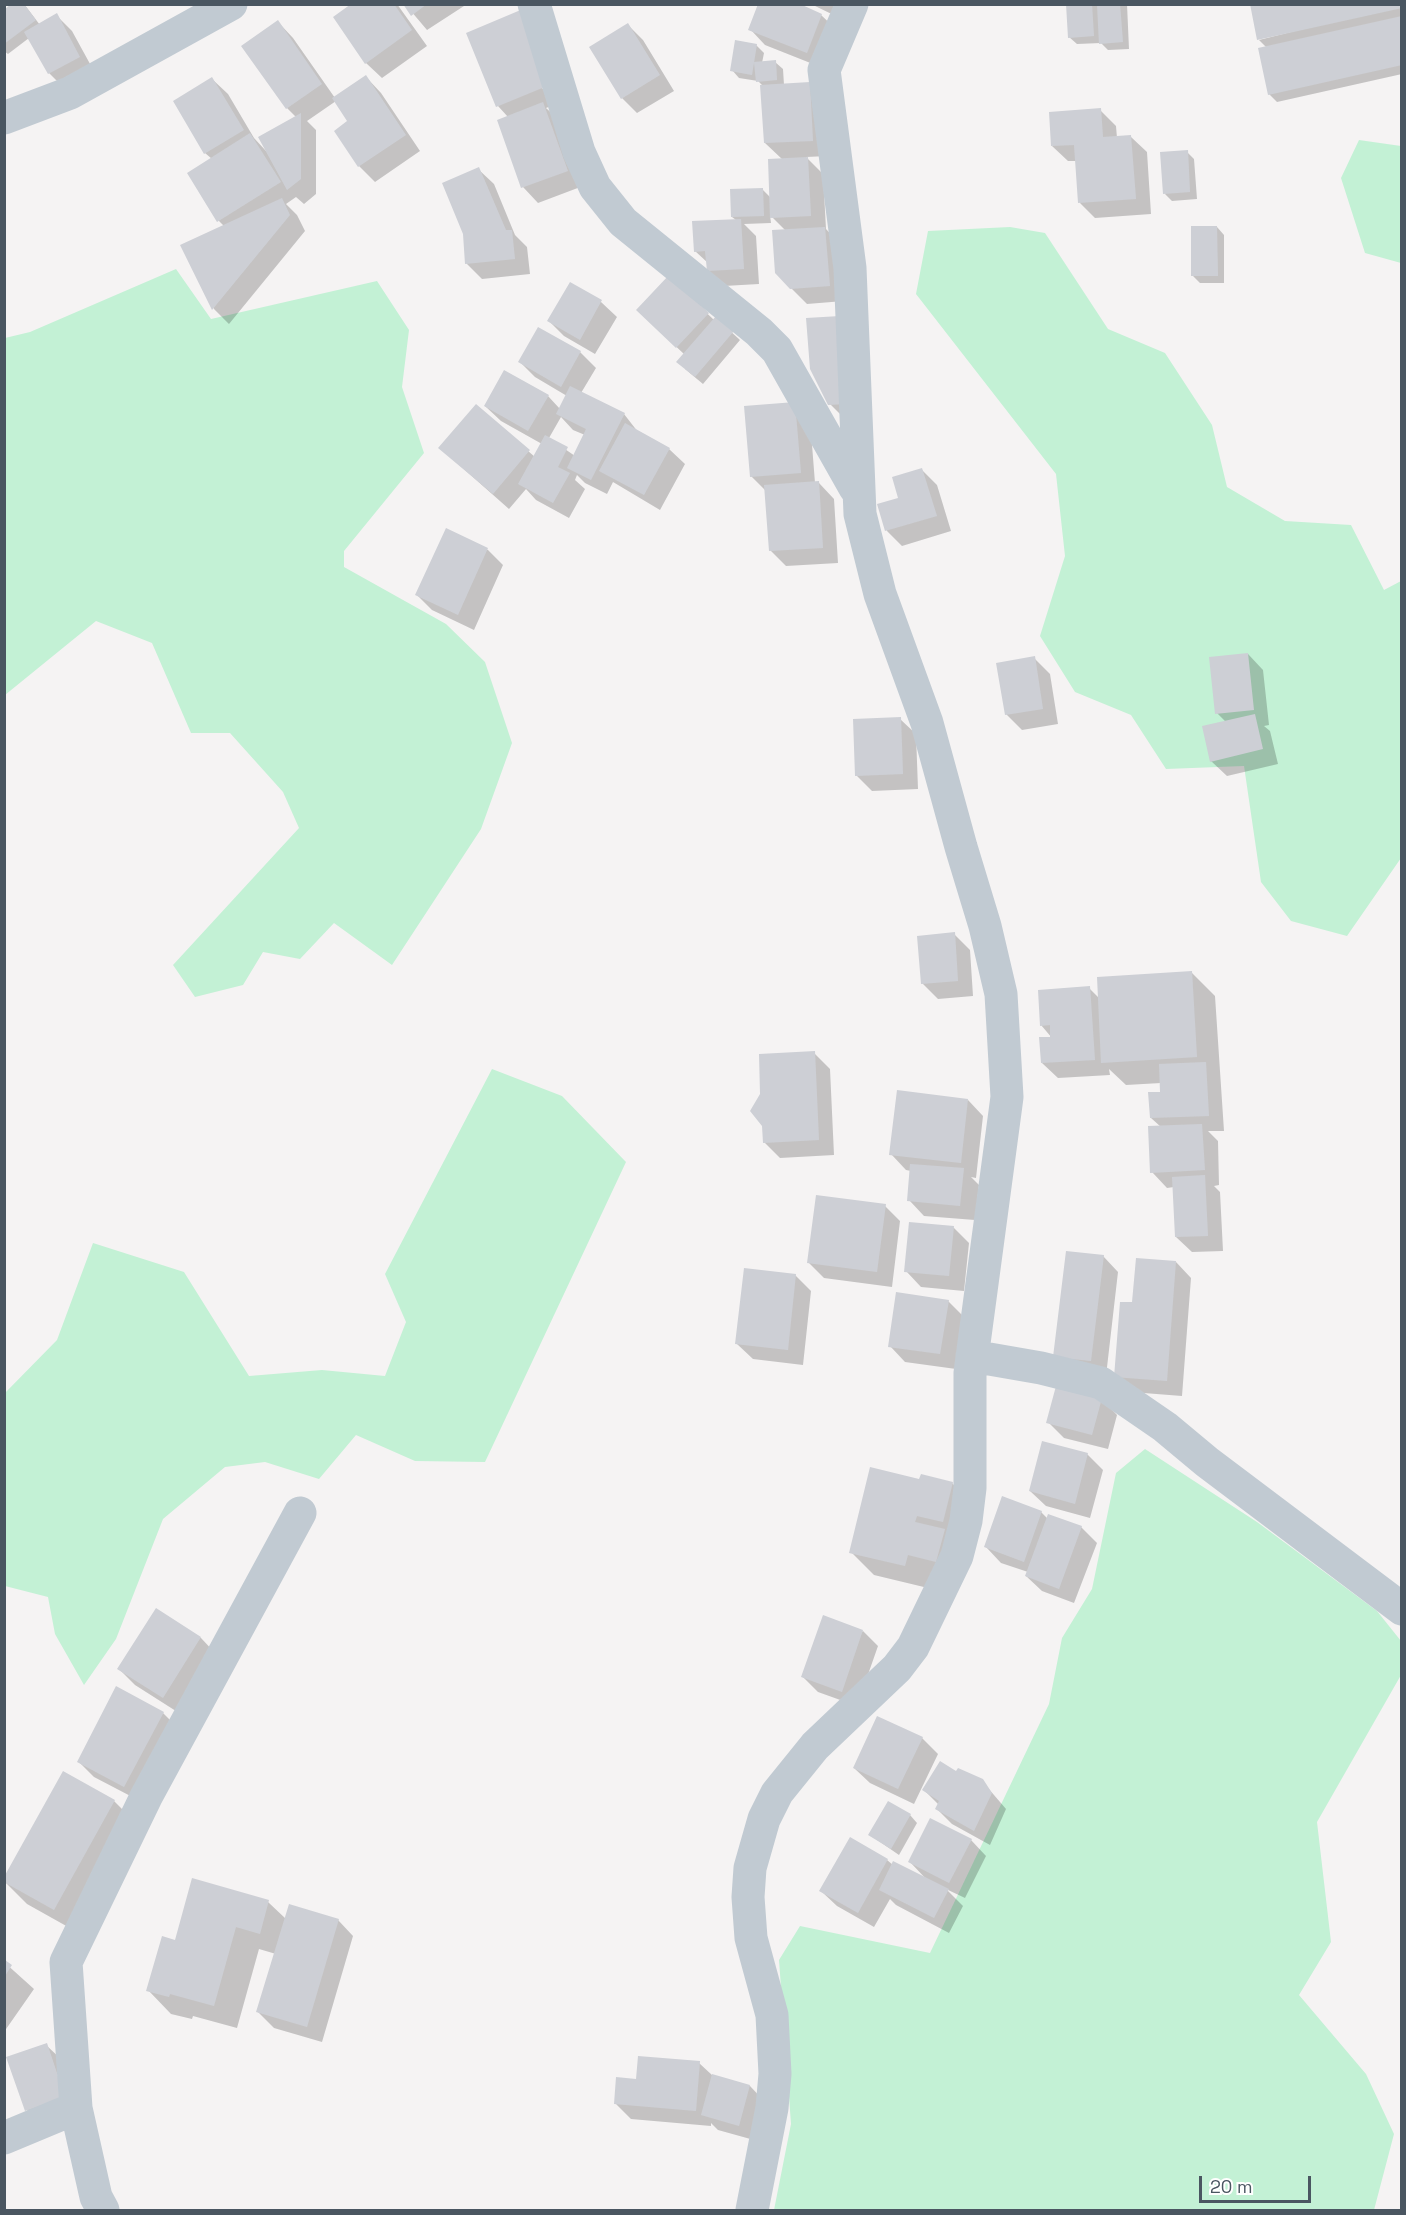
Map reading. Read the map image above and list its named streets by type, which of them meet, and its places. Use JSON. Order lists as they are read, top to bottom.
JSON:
{
  "scale_bar": "20 m"
}
